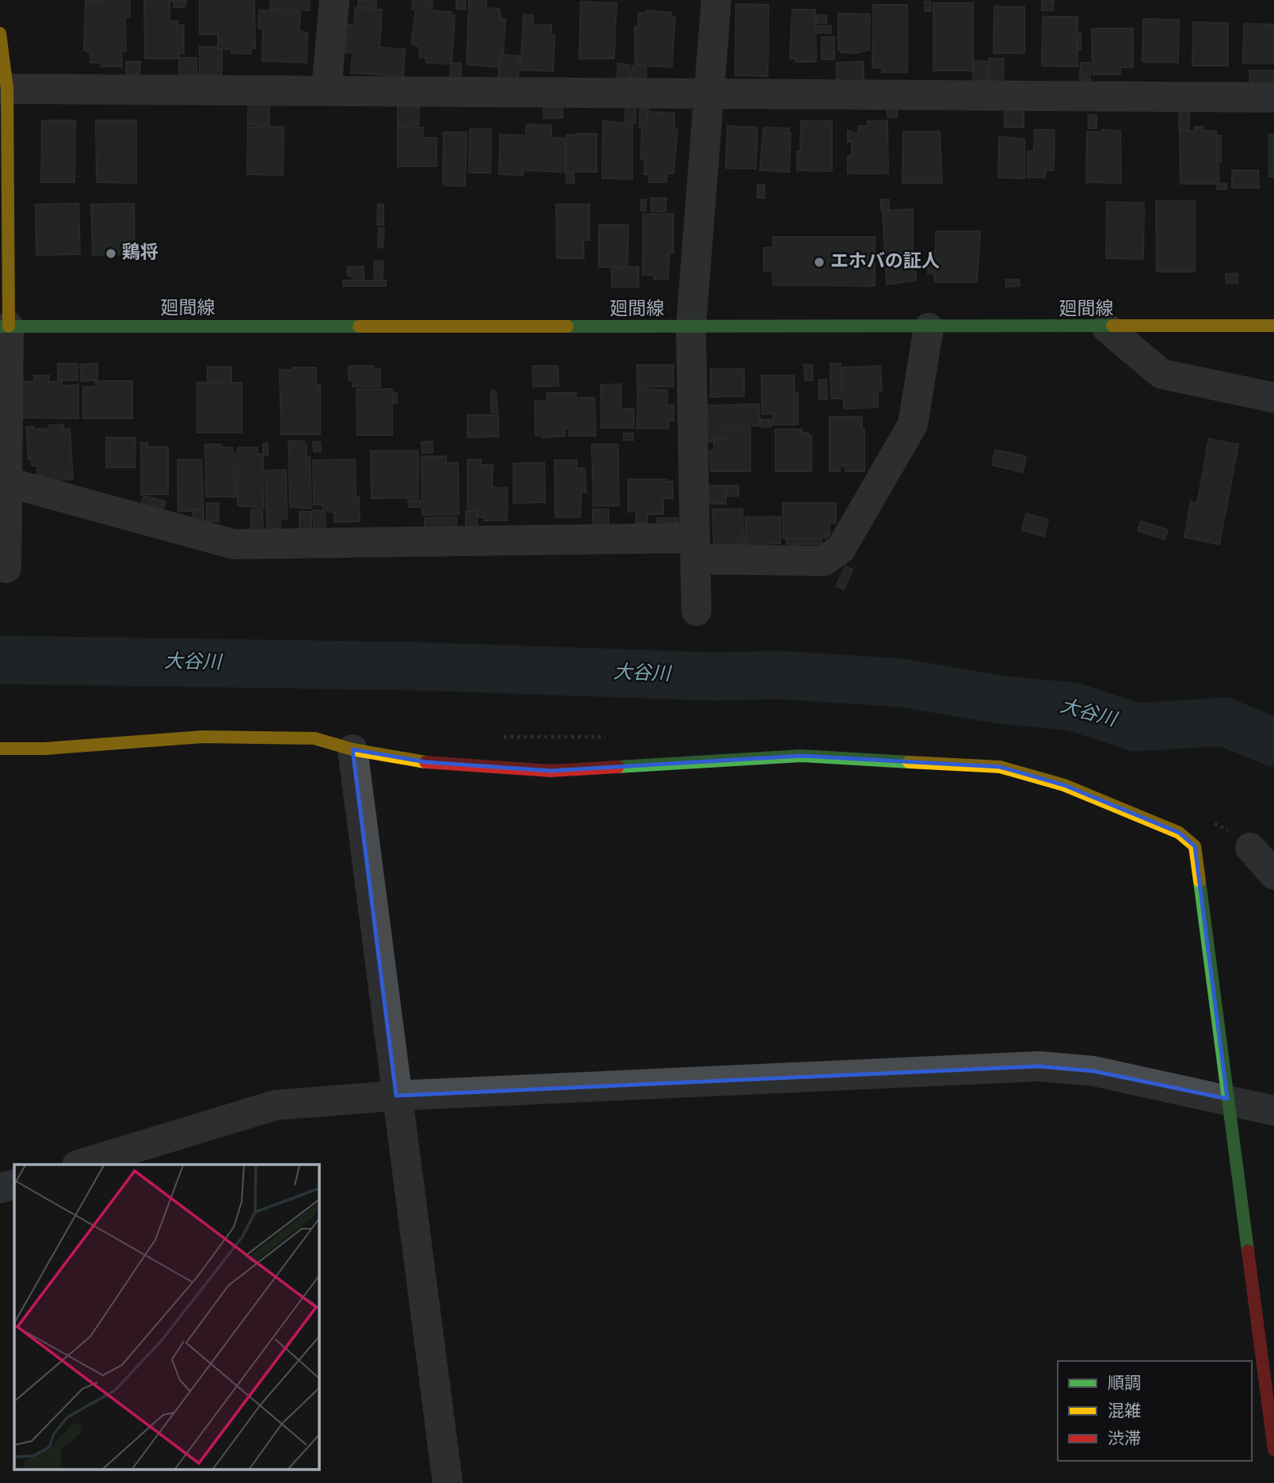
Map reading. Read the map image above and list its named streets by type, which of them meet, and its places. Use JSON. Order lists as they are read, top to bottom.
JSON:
{
  "streets": {
    "street": ["廻間線"]
  },
  "water": ["大谷川"],
  "places": ["鶏将", "エホバの証人"],
  "legend": ["順調", "混雑", "渋滞"]
}
